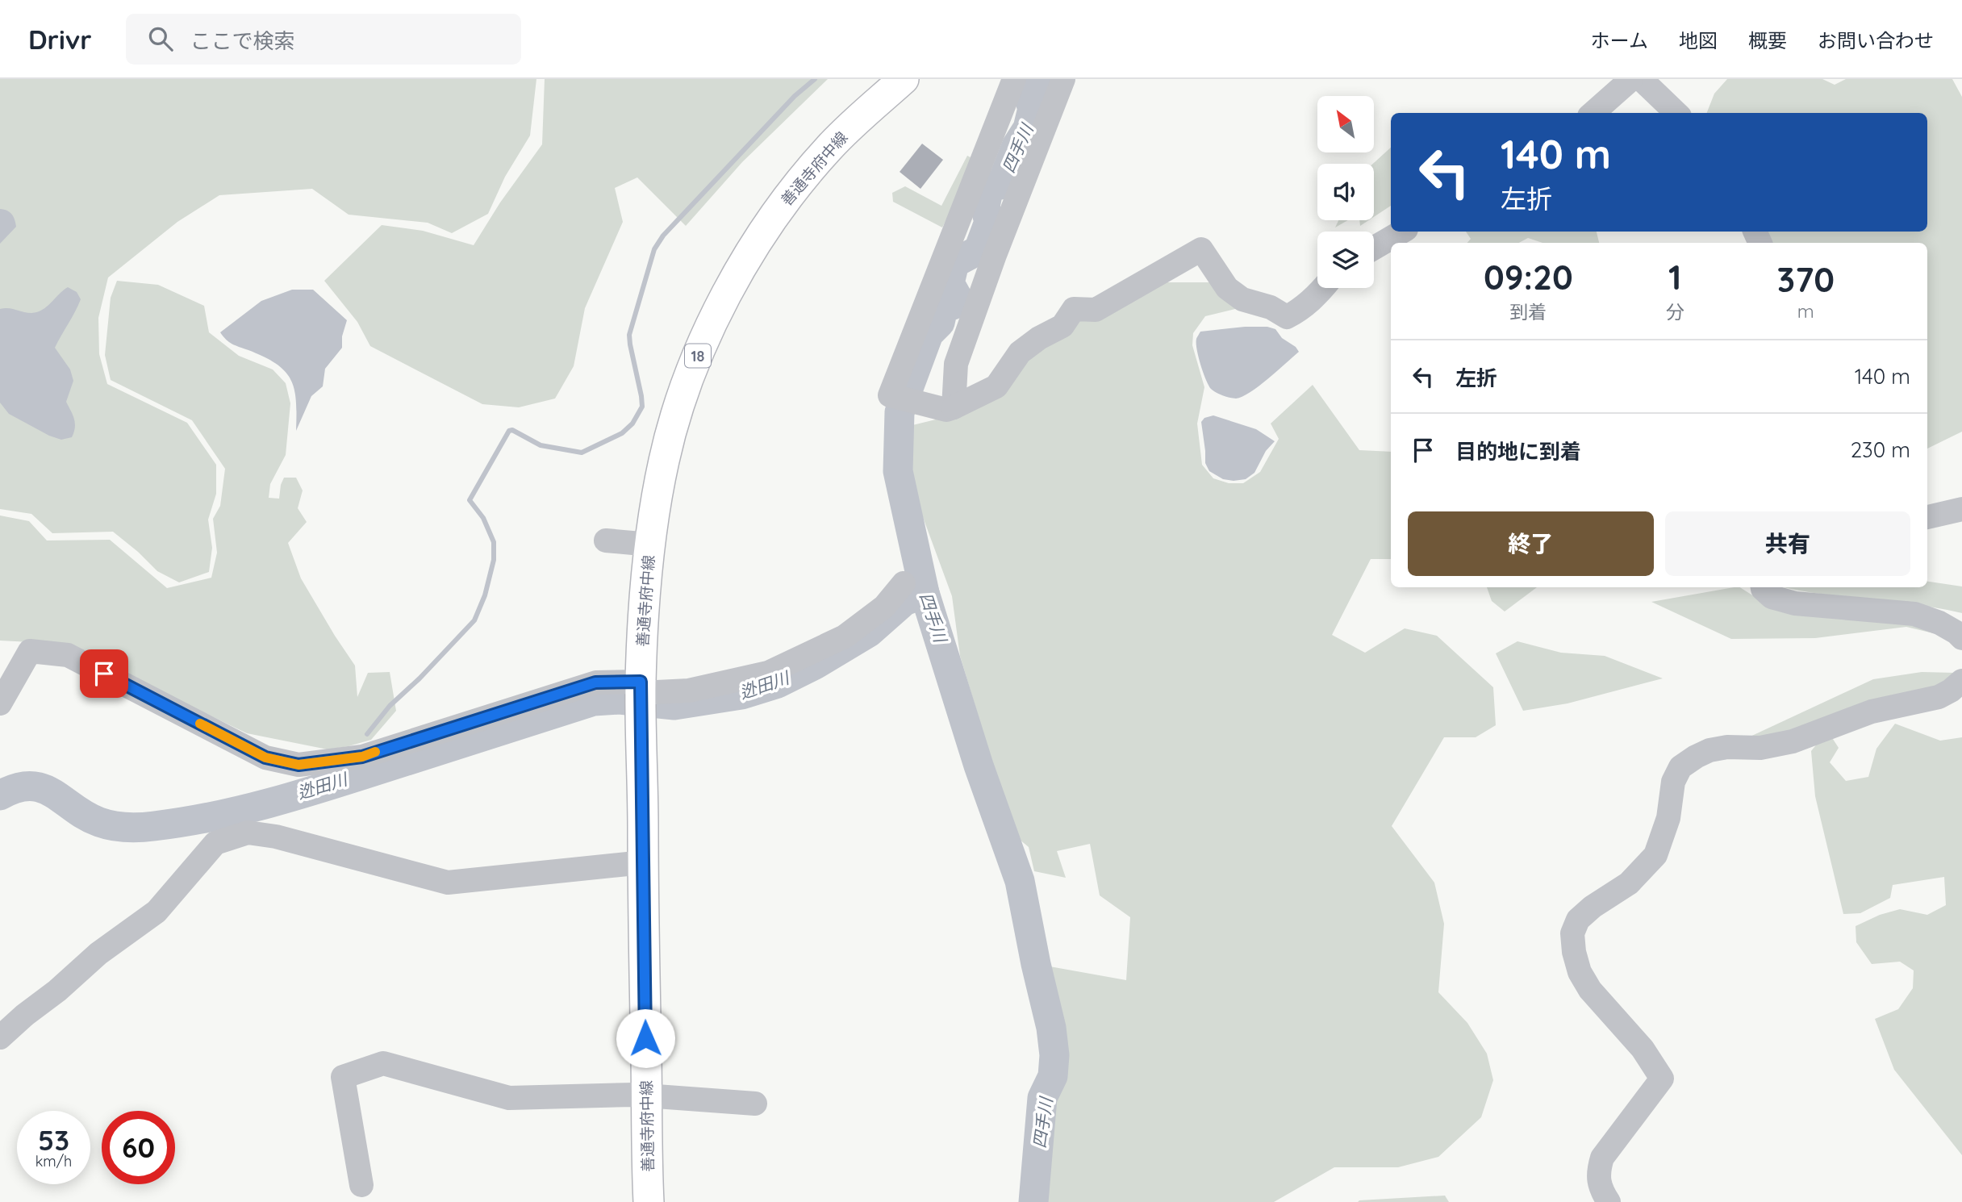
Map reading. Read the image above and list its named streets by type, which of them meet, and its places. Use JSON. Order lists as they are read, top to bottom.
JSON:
{
  "streets": {
    "main road": ["善通寺府中線", "18"]
  },
  "water": ["四手川", "迯田川"],
  "north": "top left",
  "page": {
    "header": "Drivr",
    "search": "ここで検索",
    "nav": [
      "ホーム",
      "地図",
      "概要",
      "お問い合わせ"
    ],
    "turn": ["140 m", "左折"],
    "eta": [
      "09:20",
      "到着",
      "1",
      "分",
      "370",
      "m"
    ],
    "list": [
      {
        "name": "左折",
        "value": "140 m"
      },
      {
        "name": "目的地に到着",
        "value": "230 m"
      }
    ],
    "buttons": ["終了", "共有"],
    "speed": "53 km/h",
    "limit": "60"
  }
}
